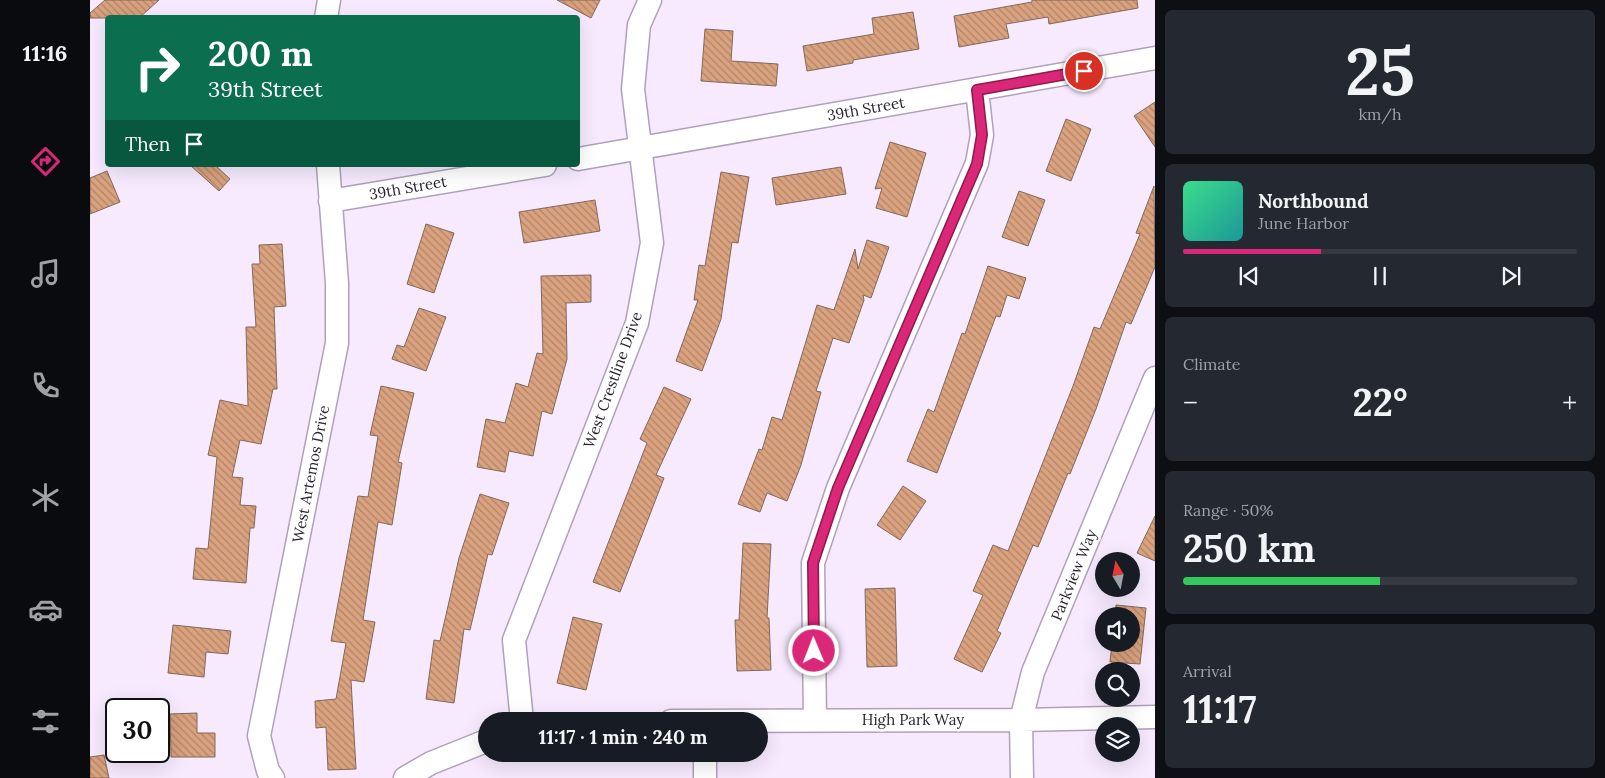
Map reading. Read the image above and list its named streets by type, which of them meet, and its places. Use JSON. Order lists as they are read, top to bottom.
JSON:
{
  "streets": {
    "street": [
      "39th Street",
      "West Crestline Drive",
      "West Artemos Drive",
      "Parkview Way",
      "High Park Way"
    ]
  },
  "crossings": [
    ["39th Street", "West Crestline Drive"],
    ["39th Street", "West Artemos Drive"],
    ["Parkview Way", "High Park Way"]
  ],
  "north": "top",
  "page": {
    "tabs": "11:16",
    "tile": [
      ["25", "km/h"],
      "Climate",
      ["Range · 50%", "250 km"],
      ["Arrival", "11:17"]
    ],
    "turn": ["200 m", "39th Street"],
    "then": "Then",
    "song": ["Northbound", "June Harbor"],
    "heat": ["−", "22°", "+"],
    "limit": "30",
    "trip": "11:17 · 1 min · 240 m"
  }
}
